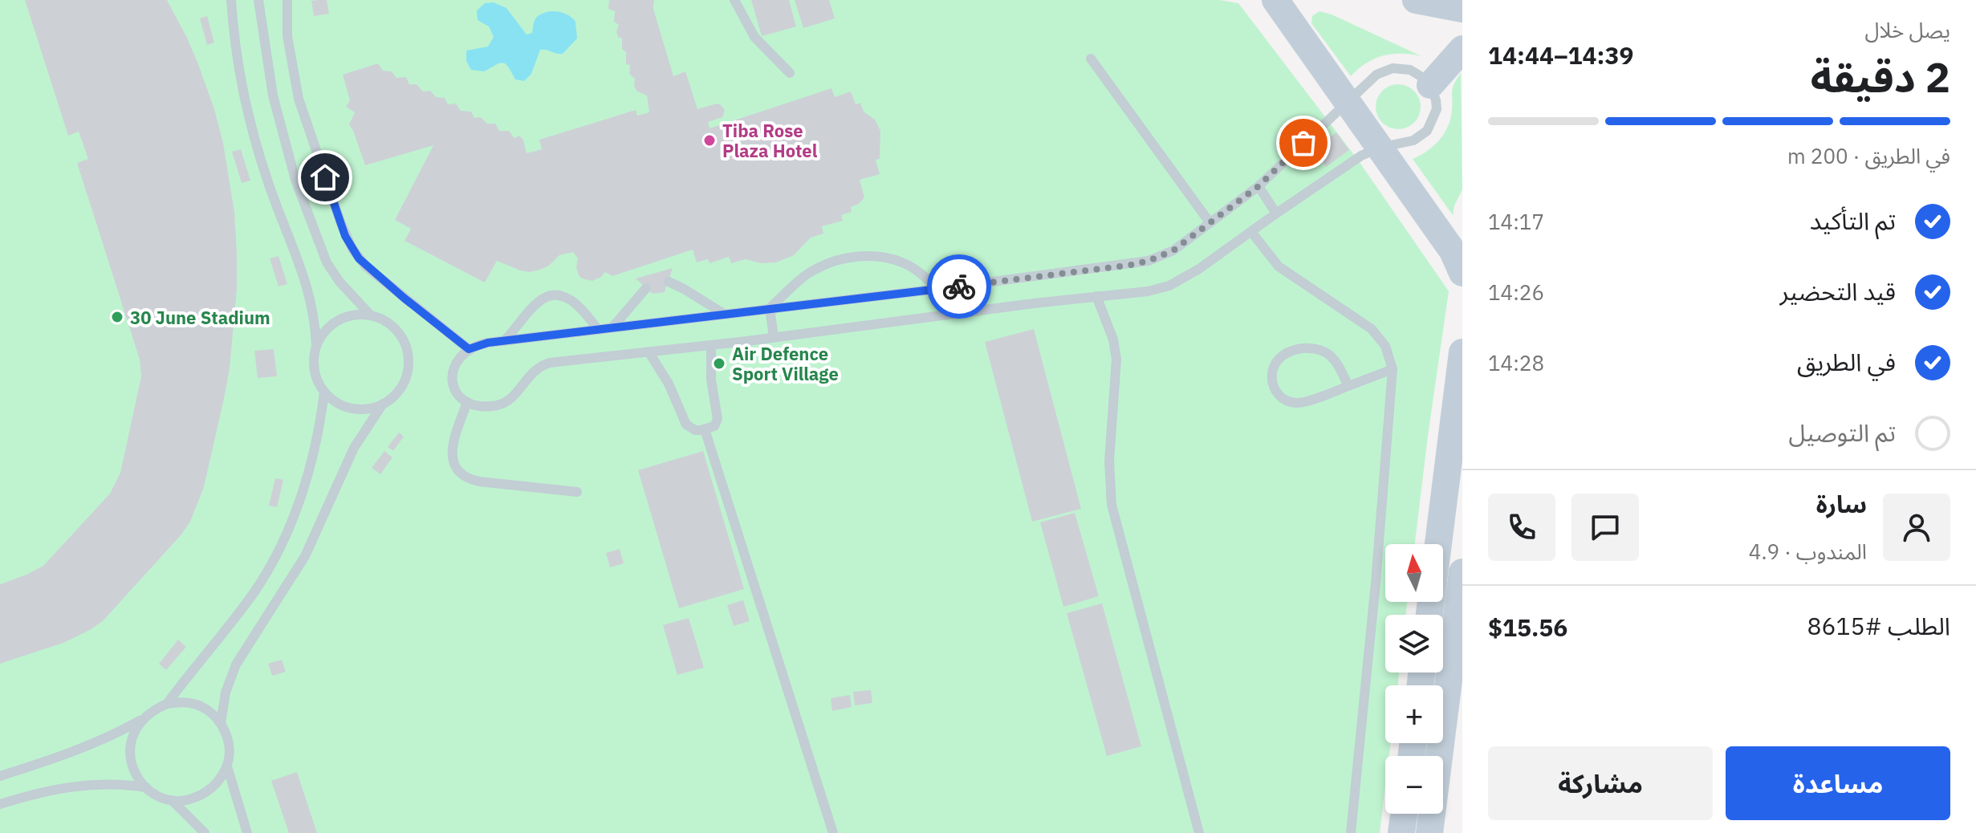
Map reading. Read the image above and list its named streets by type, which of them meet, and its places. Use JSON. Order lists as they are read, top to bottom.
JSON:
{
  "places": ["Tiba Rose Plaza Hotel", "30 June Stadium", "Air Defence Sport Village"],
  "north": "top",
  "page": {
    "heading": ["2 دقيقة", "يصل خلال", "14:39–14:44"],
    "panel": [
      "سارة",
      "المندوب · 4.9",
      "الطلب #8615",
      "$15.56"
    ],
    "bar": "في الطريق · 200 m",
    "list": [
      ["تم التأكيد", "14:17"],
      ["قيد التحضير", "14:26"],
      ["في الطريق", "14:28"],
      "تم التوصيل"
    ],
    "map_buttons": ["+", "−"],
    "buttons": ["مساعدة", "مشاركة"]
  }
}
